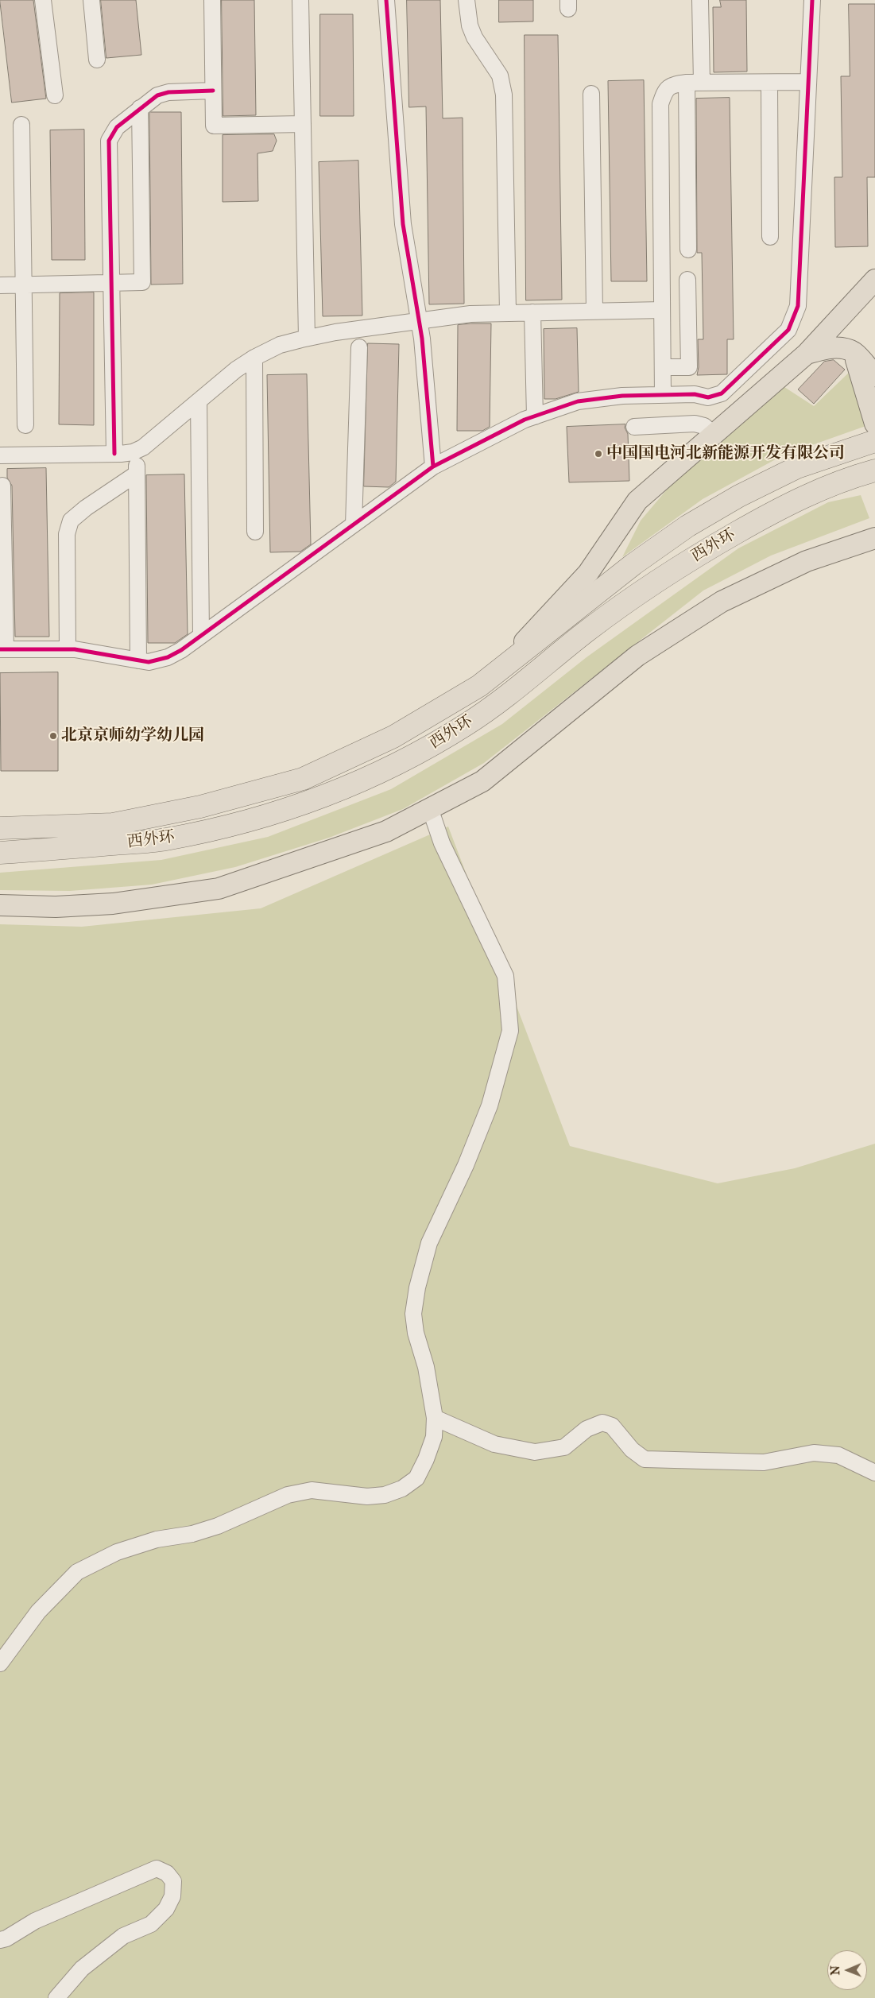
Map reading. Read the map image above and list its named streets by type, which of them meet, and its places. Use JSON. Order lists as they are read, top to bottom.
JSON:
{
  "streets": {
    "highway": ["西外环"]
  },
  "places": ["中国国电河北新能源开发有限公司", "北京京师幼学幼儿园"],
  "north": "left"
}
